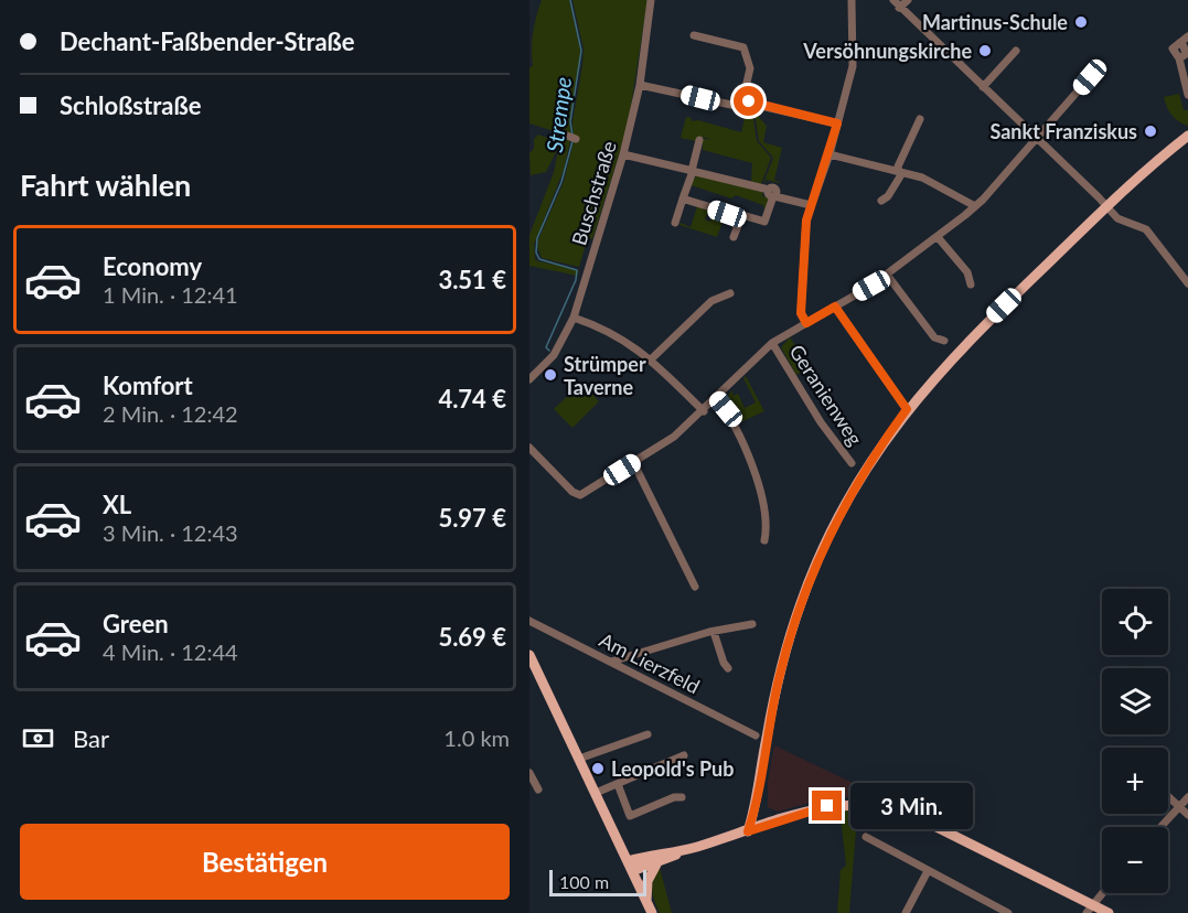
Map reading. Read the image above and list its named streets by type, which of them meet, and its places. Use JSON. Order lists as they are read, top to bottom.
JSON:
{
  "streets": {
    "street": ["Buschstraße", "Geranienweg", "Am Lierzfeld"]
  },
  "water": ["Strempe"],
  "places": [
    "Martinus-Schule",
    "Versöhnungskirche",
    "Sankt Franziskus",
    "Strümper Taverne",
    "Leopold's Pub"
  ],
  "scale_bar": "100 m",
  "page": {
    "banner": ["Dechant-Faßbender-Straße", "Schloßstraße"],
    "heading": "Fahrt wählen",
    "list": [
      {
        "name": "Economy",
        "note": "1 Min. · 12:41",
        "value": "3.51 €"
      },
      {
        "name": "Komfort",
        "note": "2 Min. · 12:42",
        "value": "4.74 €"
      },
      {
        "name": "XL",
        "note": "3 Min. · 12:43",
        "value": "5.97 €"
      },
      {
        "name": "Green",
        "note": "4 Min. · 12:44",
        "value": "5.69 €"
      }
    ],
    "map_buttons": ["+", "−"],
    "pay": ["Bar", "1.0 km"],
    "bubble": "3 Min.",
    "buttons": "Bestätigen",
    "scale": "100 m"
  }
}
